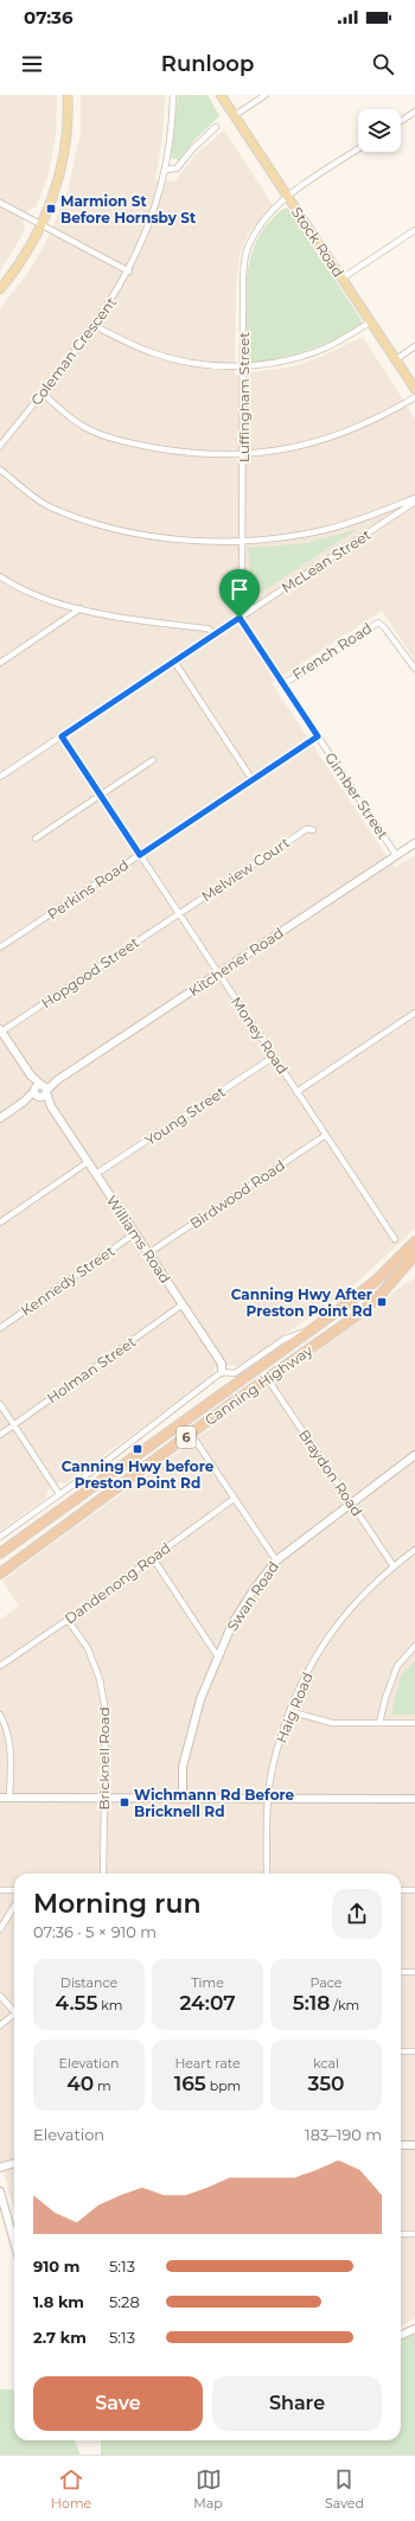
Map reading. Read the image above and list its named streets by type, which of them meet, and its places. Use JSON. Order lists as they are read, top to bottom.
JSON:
{
  "streets": {
    "highway": ["Canning Highway", "6"],
    "main road": ["Stock Road"],
    "street": [
      "Coleman Crescent",
      "Luffingham Street",
      "McLean Street",
      "French Road",
      "Gimber Street",
      "Melview Court",
      "Perkins Road",
      "Kitchener Road",
      "Hopgood Street",
      "Money Road",
      "Young Street",
      "Birdwood Road",
      "Williams Road",
      "Kennedy Street",
      "Holman Street",
      "Braydon Road",
      "Dandenong Road",
      "Swan Road",
      "Haig Road",
      "Bricknell Road"
    ]
  },
  "crossings": [
    ["Stock Road", "Luffingham Street"],
    ["Luffingham Street", "McLean Street"],
    ["McLean Street", "Gimber Street"],
    ["McLean Street", "Money Road"],
    ["French Road", "Gimber Street"],
    ["Gimber Street", "Perkins Road"],
    ["Gimber Street", "Kitchener Road"],
    ["Melview Court", "Hopgood Street"],
    ["Melview Court", "Money Road"],
    ["Perkins Road", "Money Road"],
    ["Kitchener Road", "Money Road"],
    ["Kitchener Road", "Williams Road"],
    ["Hopgood Street", "Money Road"],
    ["Money Road", "Young Street"],
    ["Money Road", "Birdwood Road"],
    ["Young Street", "Williams Road"],
    ["Birdwood Road", "Williams Road"],
    ["Williams Road", "Kennedy Street"],
    ["Williams Road", "Holman Street"],
    ["Williams Road", "Canning Highway"],
    ["Canning Highway", "Braydon Road"],
    ["Braydon Road", "Swan Road"],
    ["Braydon Road", "Haig Road"],
    ["Dandenong Road", "Bricknell Road"]
  ],
  "places": {
    "transit": [
      "Marmion St Before Hornsby St",
      "Canning Hwy After Preston Point Rd",
      "Canning Hwy before Preston Point Rd",
      "Wichmann Rd Before Bricknell Rd"
    ]
  },
  "page": {
    "status": "07:36",
    "header": "Runloop",
    "heading": ["Morning run", "07:36 · 5 × 910 m"],
    "stats": [
      ["Distance", "4.55 km"],
      ["Time", "24:07"],
      ["Pace", "5:18 /km"],
      ["Elevation", "40 m"],
      ["Heart rate", "165 bpm"],
      ["kcal", "350"]
    ],
    "chart": ["Elevation", "183–190 m"],
    "list": [
      {
        "name": "910 m",
        "note": "5:13"
      },
      {
        "name": "1.8 km",
        "note": "5:28"
      },
      {
        "name": "2.7 km",
        "note": "5:13"
      }
    ],
    "buttons": ["Save", "Share"],
    "tabs": ["Home", "Map", "Saved"]
  }
}
